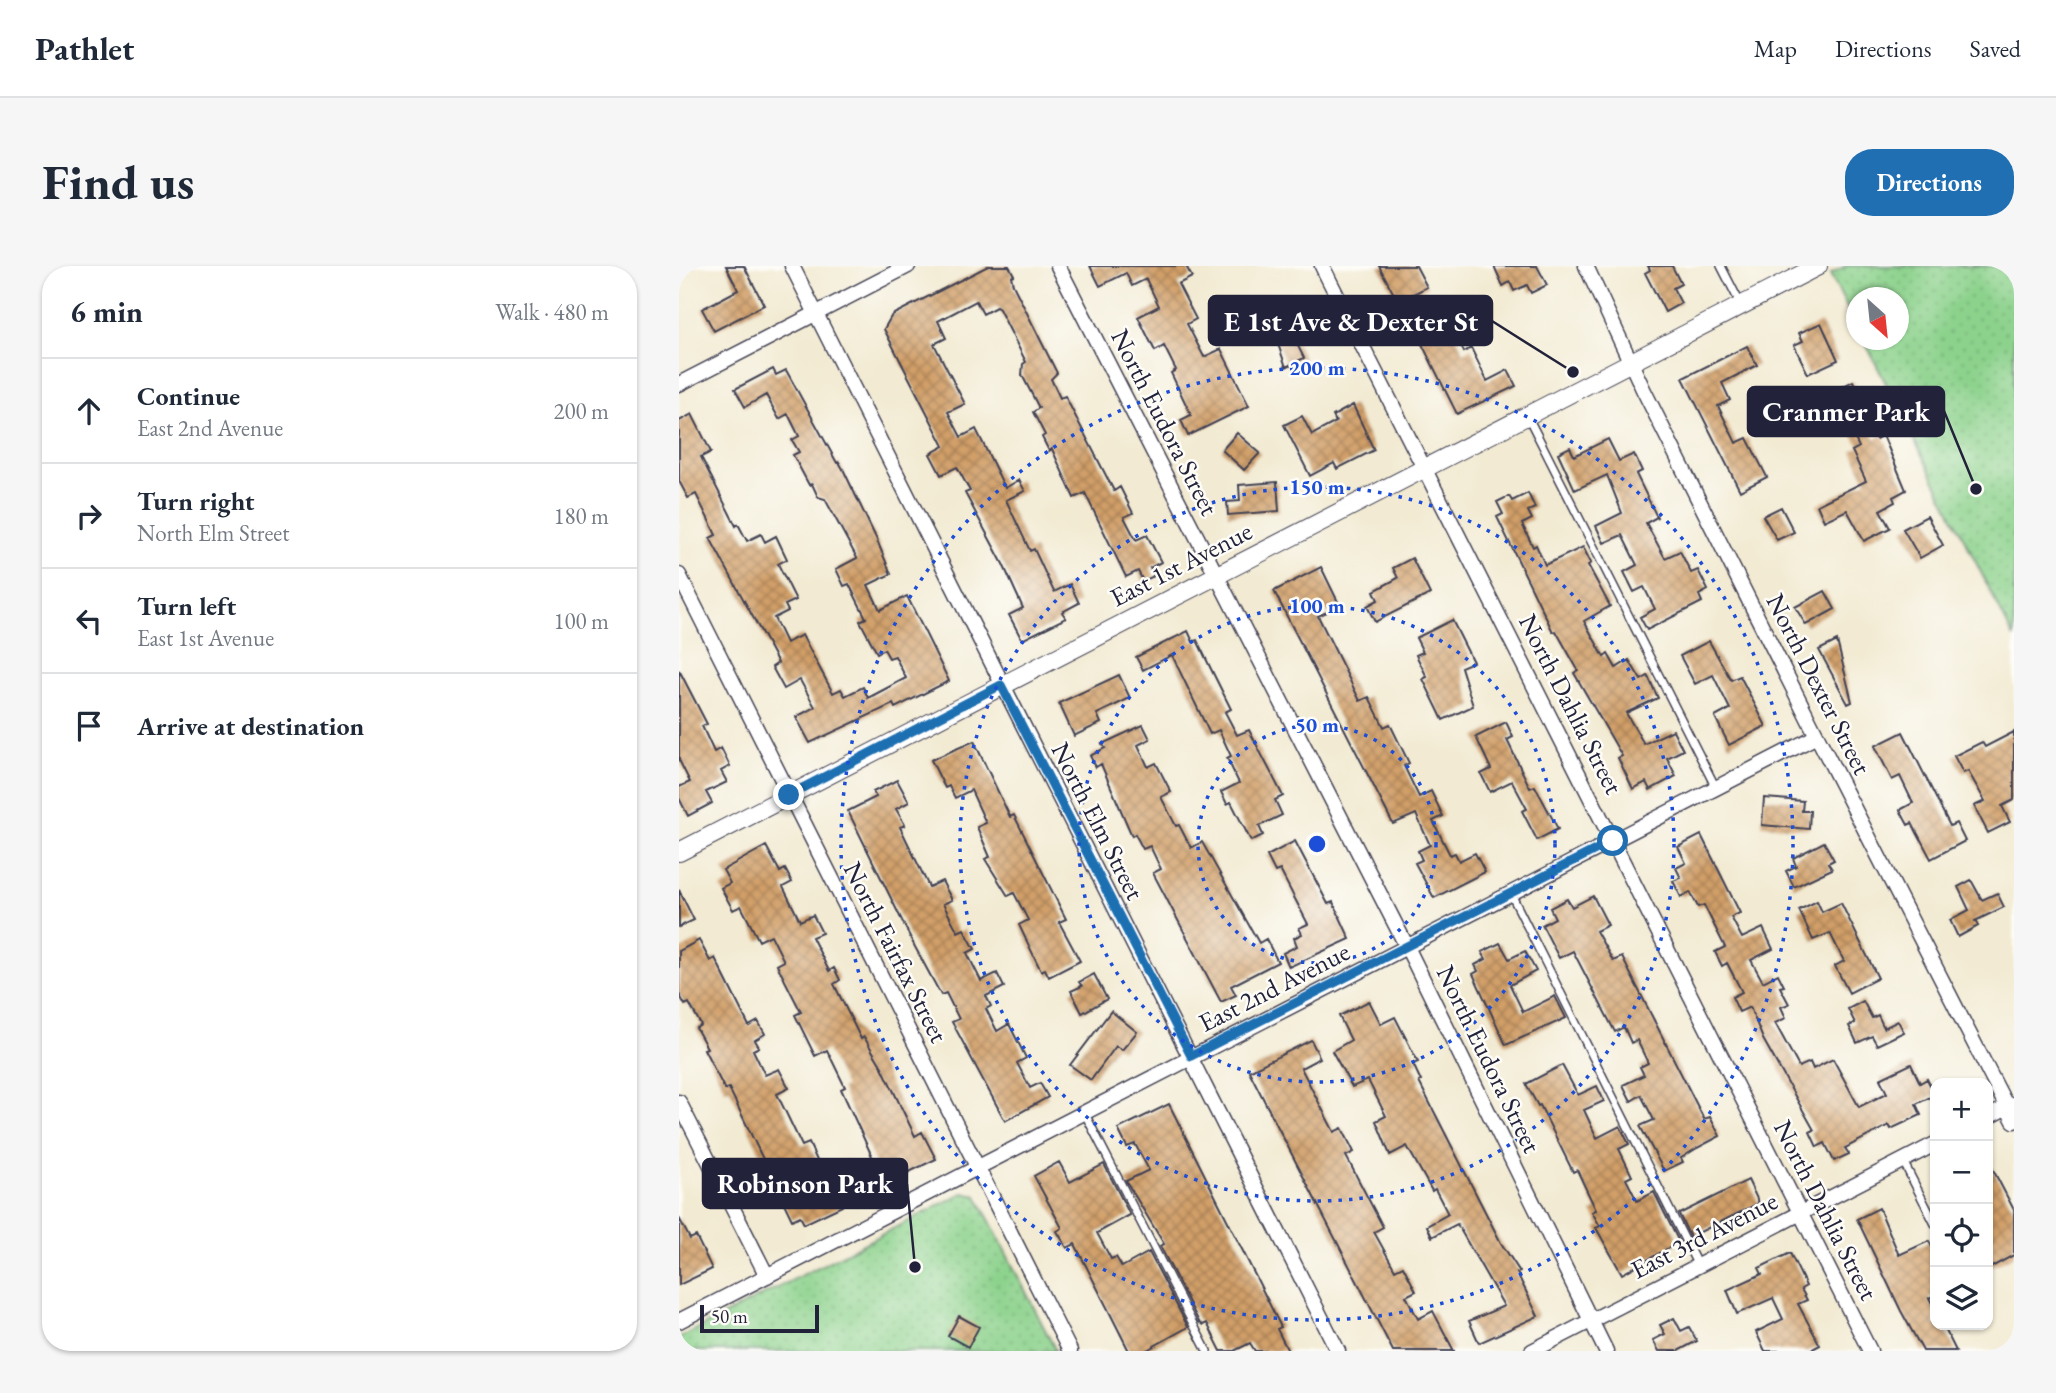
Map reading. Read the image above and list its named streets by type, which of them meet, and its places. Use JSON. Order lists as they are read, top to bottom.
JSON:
{
  "streets": {
    "street": [
      "North Eudora Street",
      "East 1st Avenue",
      "North Dexter Street",
      "North Dahlia Street",
      "North Elm Street",
      "North Fairfax Street",
      "East 2nd Avenue",
      "East 3rd Avenue"
    ]
  },
  "crossings": [
    ["North Eudora Street", "East 1st Avenue"],
    ["North Eudora Street", "East 2nd Avenue"],
    ["North Eudora Street", "East 3rd Avenue"],
    ["East 1st Avenue", "North Dexter Street"],
    ["East 1st Avenue", "North Dahlia Street"],
    ["East 1st Avenue", "North Elm Street"],
    ["East 1st Avenue", "North Fairfax Street"],
    ["North Dexter Street", "East 2nd Avenue"],
    ["North Dahlia Street", "East 2nd Avenue"],
    ["North Dahlia Street", "East 3rd Avenue"],
    ["North Elm Street", "East 2nd Avenue"],
    ["North Fairfax Street", "East 2nd Avenue"]
  ],
  "places": ["E 1st Ave & Dexter St", "Cranmer Park", "Robinson Park"],
  "scale_bar": "50 m",
  "north": "bottom right",
  "page": {
    "header": "Pathlet",
    "nav": ["Map", "Directions", "Saved"],
    "buttons": "Directions",
    "title": "Find us",
    "heading": ["6 min", "Walk · 480 m"],
    "list": [
      ["Continue", "East 2nd Avenue", "200 m"],
      ["Turn right", "North Elm Street", "180 m"],
      ["Turn left", "East 1st Avenue", "100 m"],
      "Arrive at destination"
    ],
    "map_buttons": ["+", "−"],
    "scale": "50 m"
  },
  "rings": [
    "200 m",
    "150 m",
    "100 m",
    "50 m"
  ]
}
